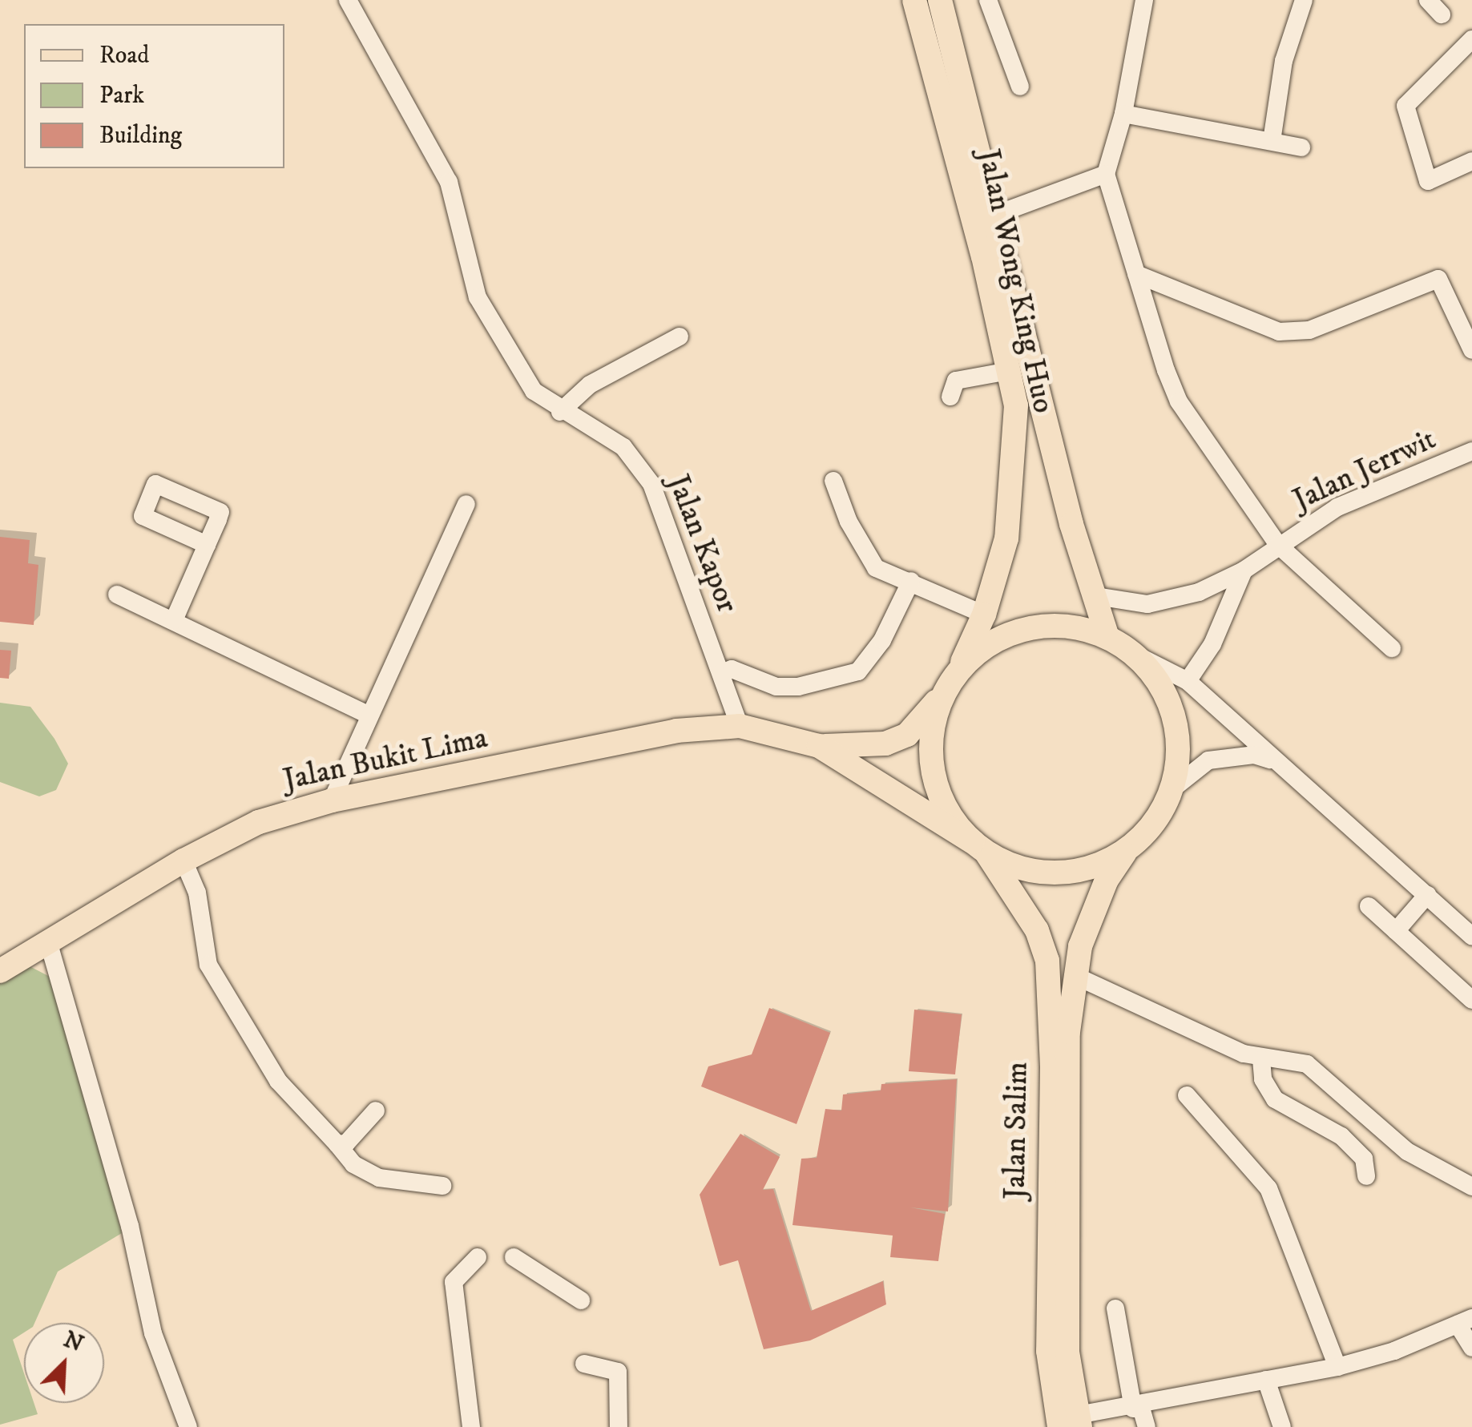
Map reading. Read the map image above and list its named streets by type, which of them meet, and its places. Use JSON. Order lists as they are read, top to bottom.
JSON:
{
  "streets": {
    "main road": ["Jalan Wong King Huo", "Jalan Bukit Lima", "Jalan Salim"],
    "street": ["Jalan Jerrwit", "Jalan Kapor"]
  },
  "crossings": [
    ["Jalan Wong King Huo", "Jalan Jerrwit"],
    ["Jalan Wong King Huo", "Jalan Salim"],
    ["Jalan Kapor", "Jalan Bukit Lima"]
  ],
  "legend": ["Road", "Park", "Building"],
  "north": "top right"
}
